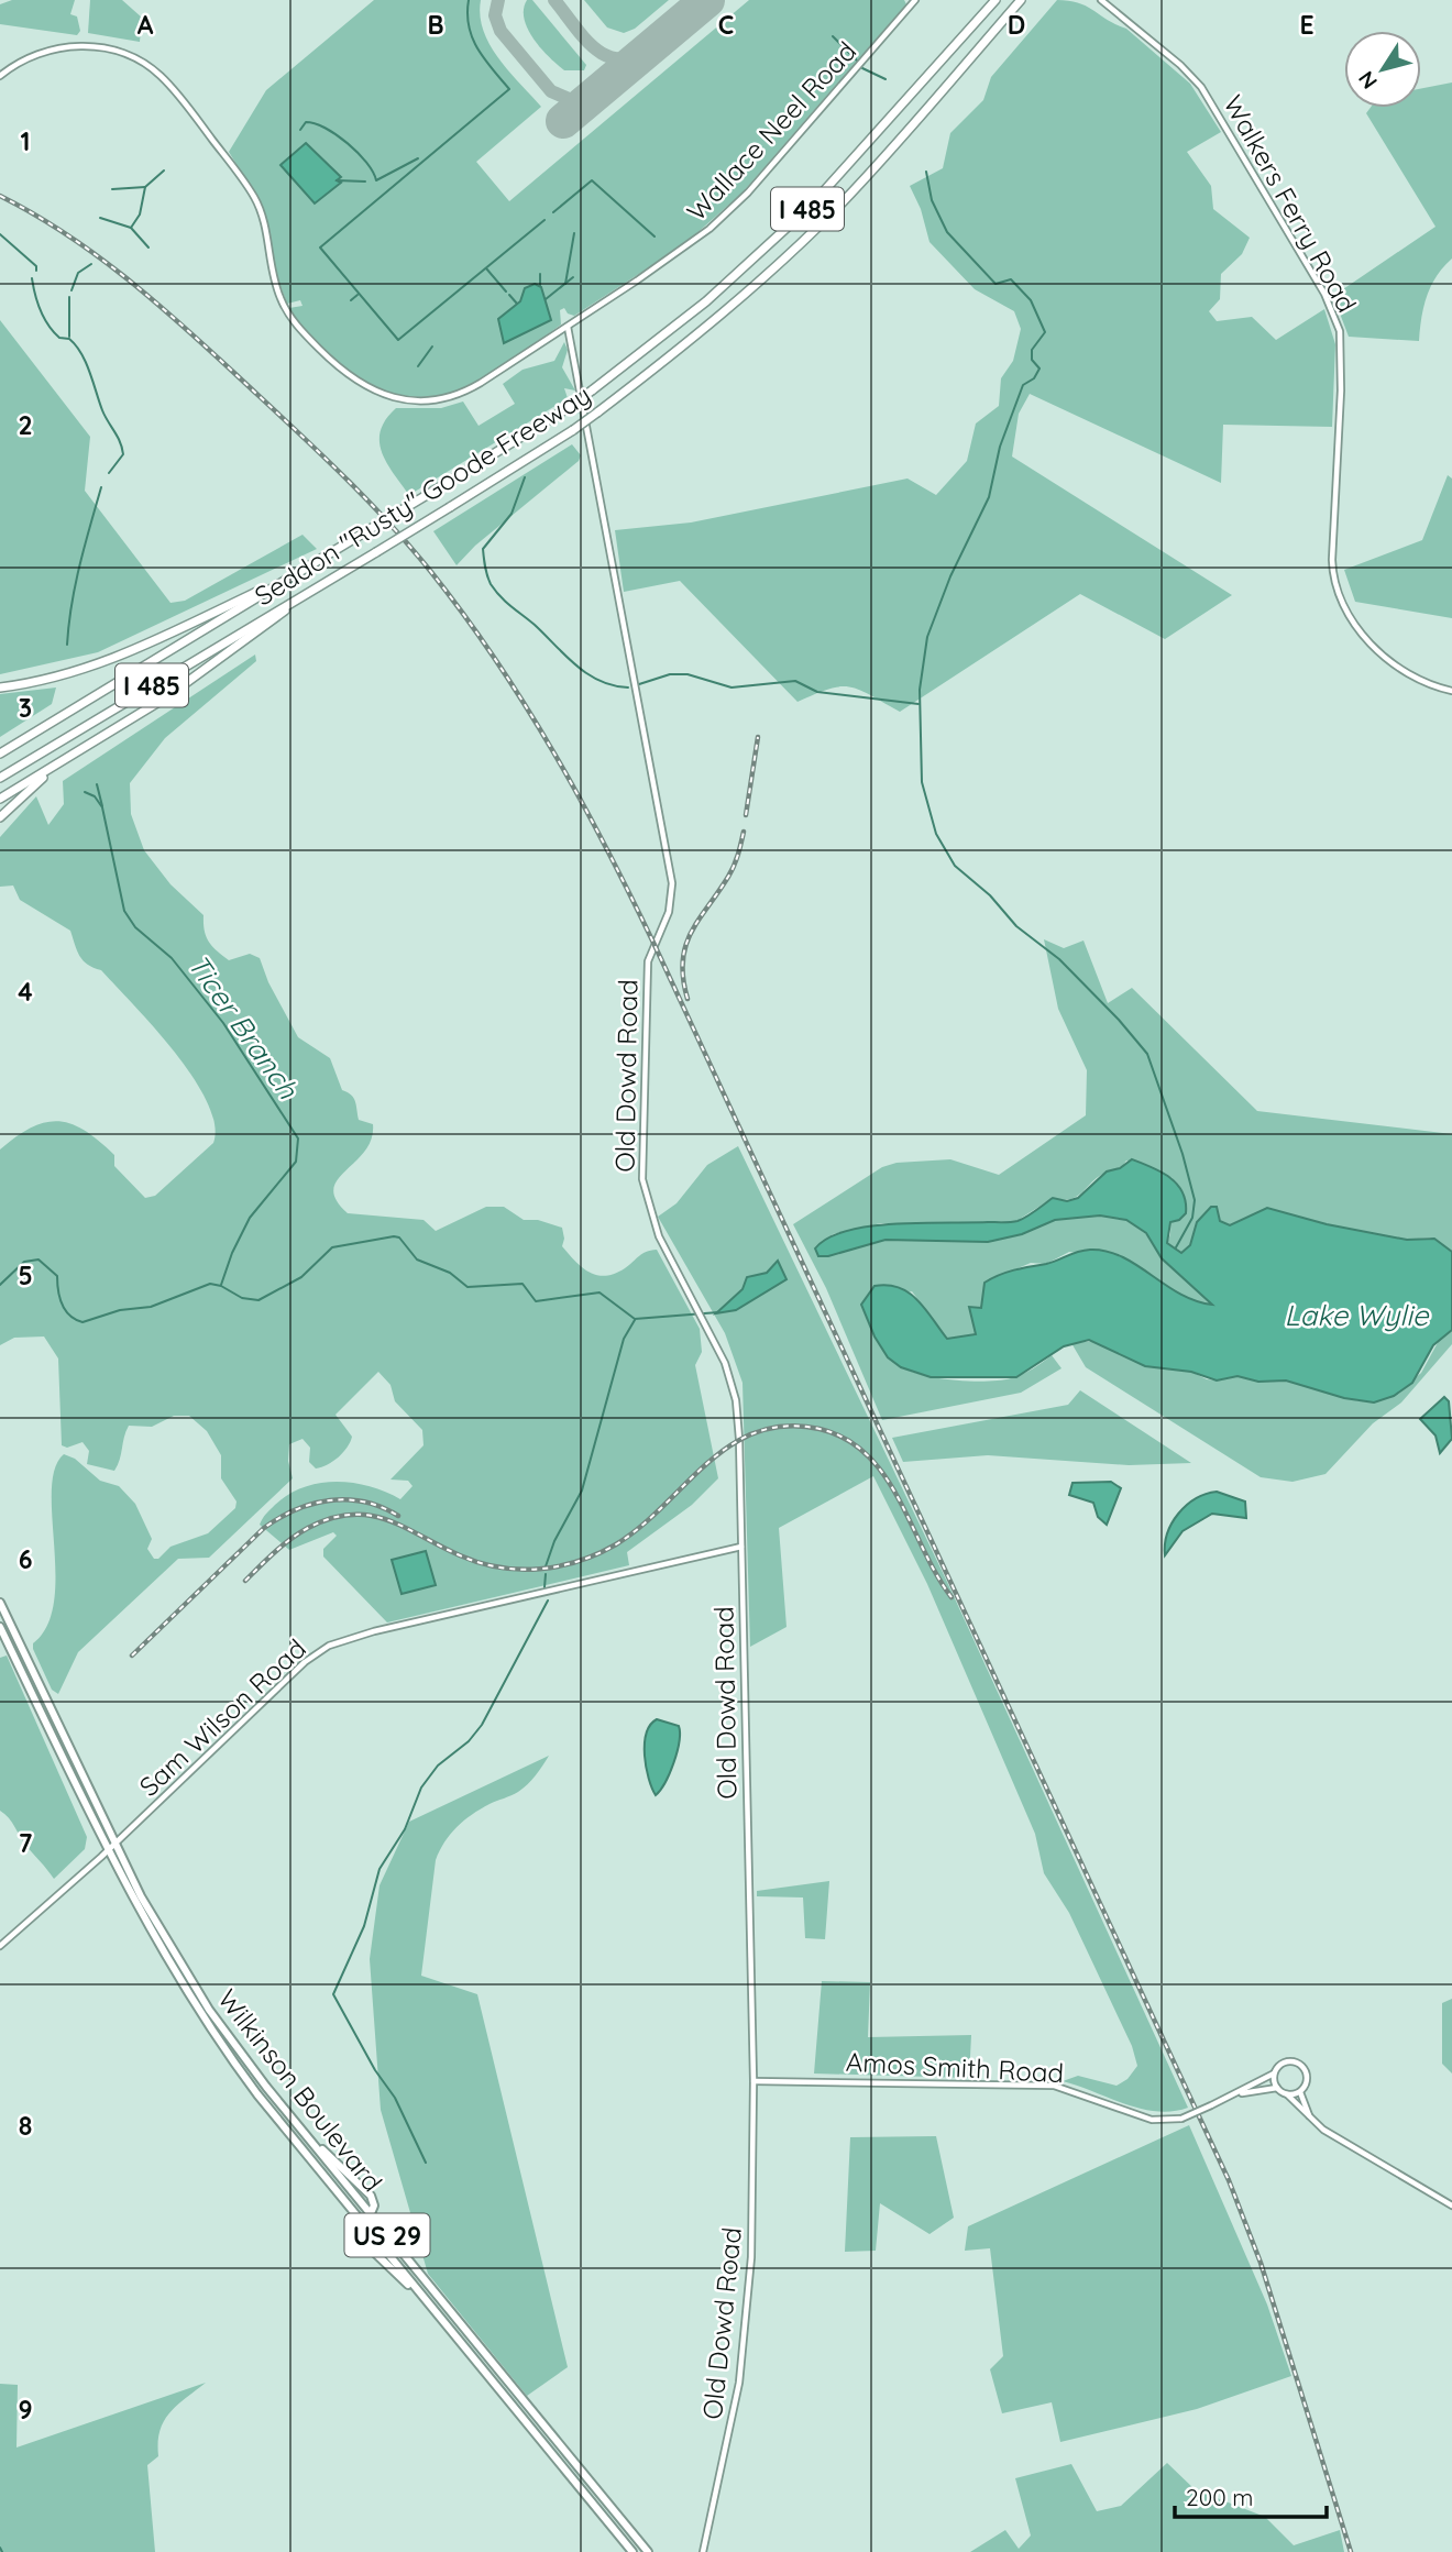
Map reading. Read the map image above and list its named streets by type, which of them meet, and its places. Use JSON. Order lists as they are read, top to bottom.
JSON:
{
  "streets": {
    "highway": ["I 485", "Seddon \"Rusty\" Goode Freeway"],
    "main road": ["Wilkinson Boulevard", "US 29"],
    "street": [
      "Wallace Neel Road",
      "Walkers Ferry Road",
      "Old Dowd Road",
      "Sam Wilson Road",
      "Amos Smith Road"
    ]
  },
  "crossings": [
    ["Wallace Neel Road", "Old Dowd Road"],
    ["Old Dowd Road", "Sam Wilson Road"],
    ["Old Dowd Road", "Amos Smith Road"],
    ["Sam Wilson Road", "Wilkinson Boulevard"]
  ],
  "water": ["Ticer Branch", "Lake Wylie"],
  "scale_bar": "200 m",
  "north": "bottom left",
  "grid": {
    "columns": [
      "A",
      "B",
      "C",
      "D",
      "E"
    ],
    "rows": [
      "1",
      "2",
      "3",
      "4",
      "5",
      "6",
      "7",
      "8",
      "9"
    ]
  }
}
